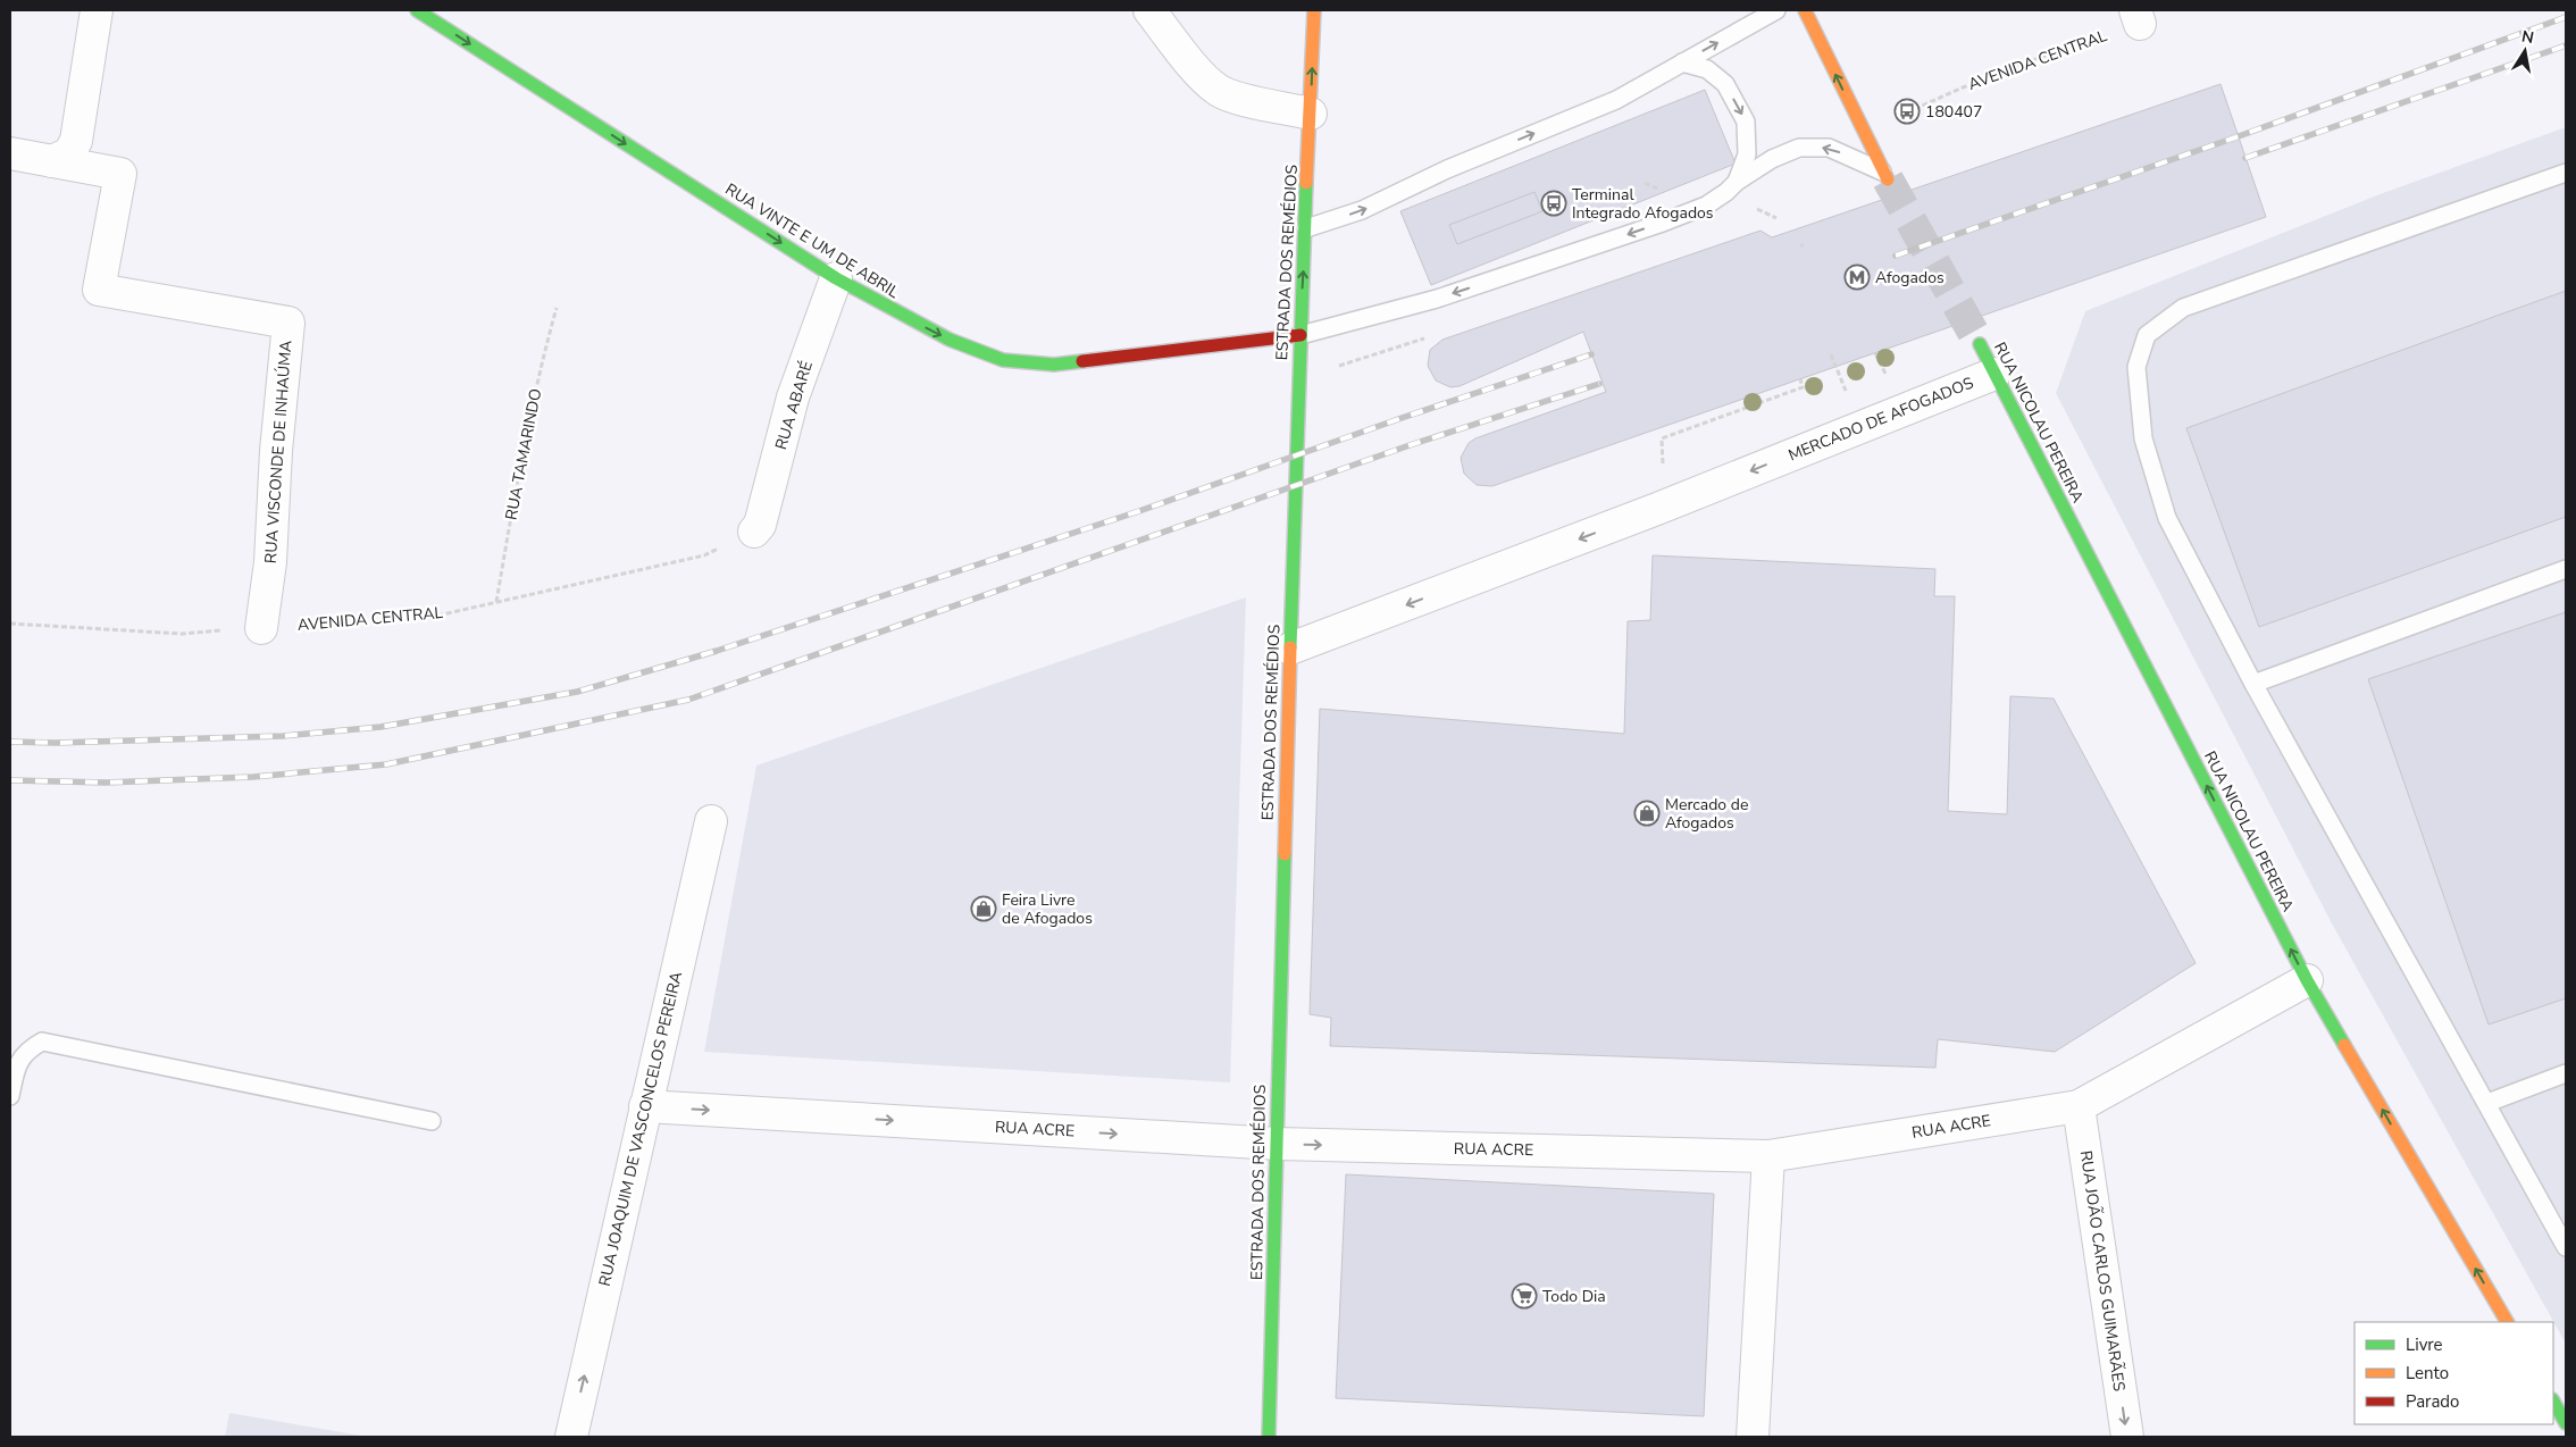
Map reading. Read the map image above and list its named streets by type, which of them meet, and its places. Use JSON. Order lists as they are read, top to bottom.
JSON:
{
  "streets": {
    "main road": ["RUA VINTE E UM DE ABRIL", "ESTRADA DOS REMÉDIOS", "RUA NICOLAU PEREIRA"],
    "street": [
      "RUA ABARÉ",
      "MERCADO DE AFOGADOS",
      "RUA VISCONDE DE INHAÚMA",
      "RUA ACRE",
      "RUA JOAQUIM DE VASCONCELOS PEREIRA",
      "RUA JOÃO CARLOS GUIMARÃES"
    ],
    "path": ["AVENIDA CENTRAL", "RUA TAMARINDO"]
  },
  "crossings": [
    ["AVENIDA CENTRAL", "RUA ABARÉ"],
    ["AVENIDA CENTRAL", "RUA VISCONDE DE INHAÚMA"],
    ["AVENIDA CENTRAL", "RUA TAMARINDO"],
    ["RUA VINTE E UM DE ABRIL", "ESTRADA DOS REMÉDIOS"],
    ["RUA VINTE E UM DE ABRIL", "RUA ABARÉ"],
    ["ESTRADA DOS REMÉDIOS", "MERCADO DE AFOGADOS"],
    ["ESTRADA DOS REMÉDIOS", "RUA ACRE"],
    ["MERCADO DE AFOGADOS", "RUA NICOLAU PEREIRA"],
    ["RUA NICOLAU PEREIRA", "RUA ACRE"],
    ["RUA ACRE", "RUA JOAQUIM DE VASCONCELOS PEREIRA"],
    ["RUA ACRE", "RUA JOÃO CARLOS GUIMARÃES"]
  ],
  "one_way": [
    "RUA VINTE E UM DE ABRIL",
    "MERCADO DE AFOGADOS",
    "RUA NICOLAU PEREIRA",
    "RUA ACRE",
    "RUA JOAQUIM DE VASCONCELOS PEREIRA",
    "RUA JOÃO CARLOS GUIMARÃES"
  ],
  "places": {
    "bus stop": ["180407", "Terminal Integrado Afogados"],
    "metro station": ["Afogados"],
    "shop": ["Mercado de Afogados", "Feira Livre de Afogados"],
    "supermarket": ["Todo Dia"]
  },
  "legend": ["Livre", "Lento", "Parado"],
  "north": "top"
}
